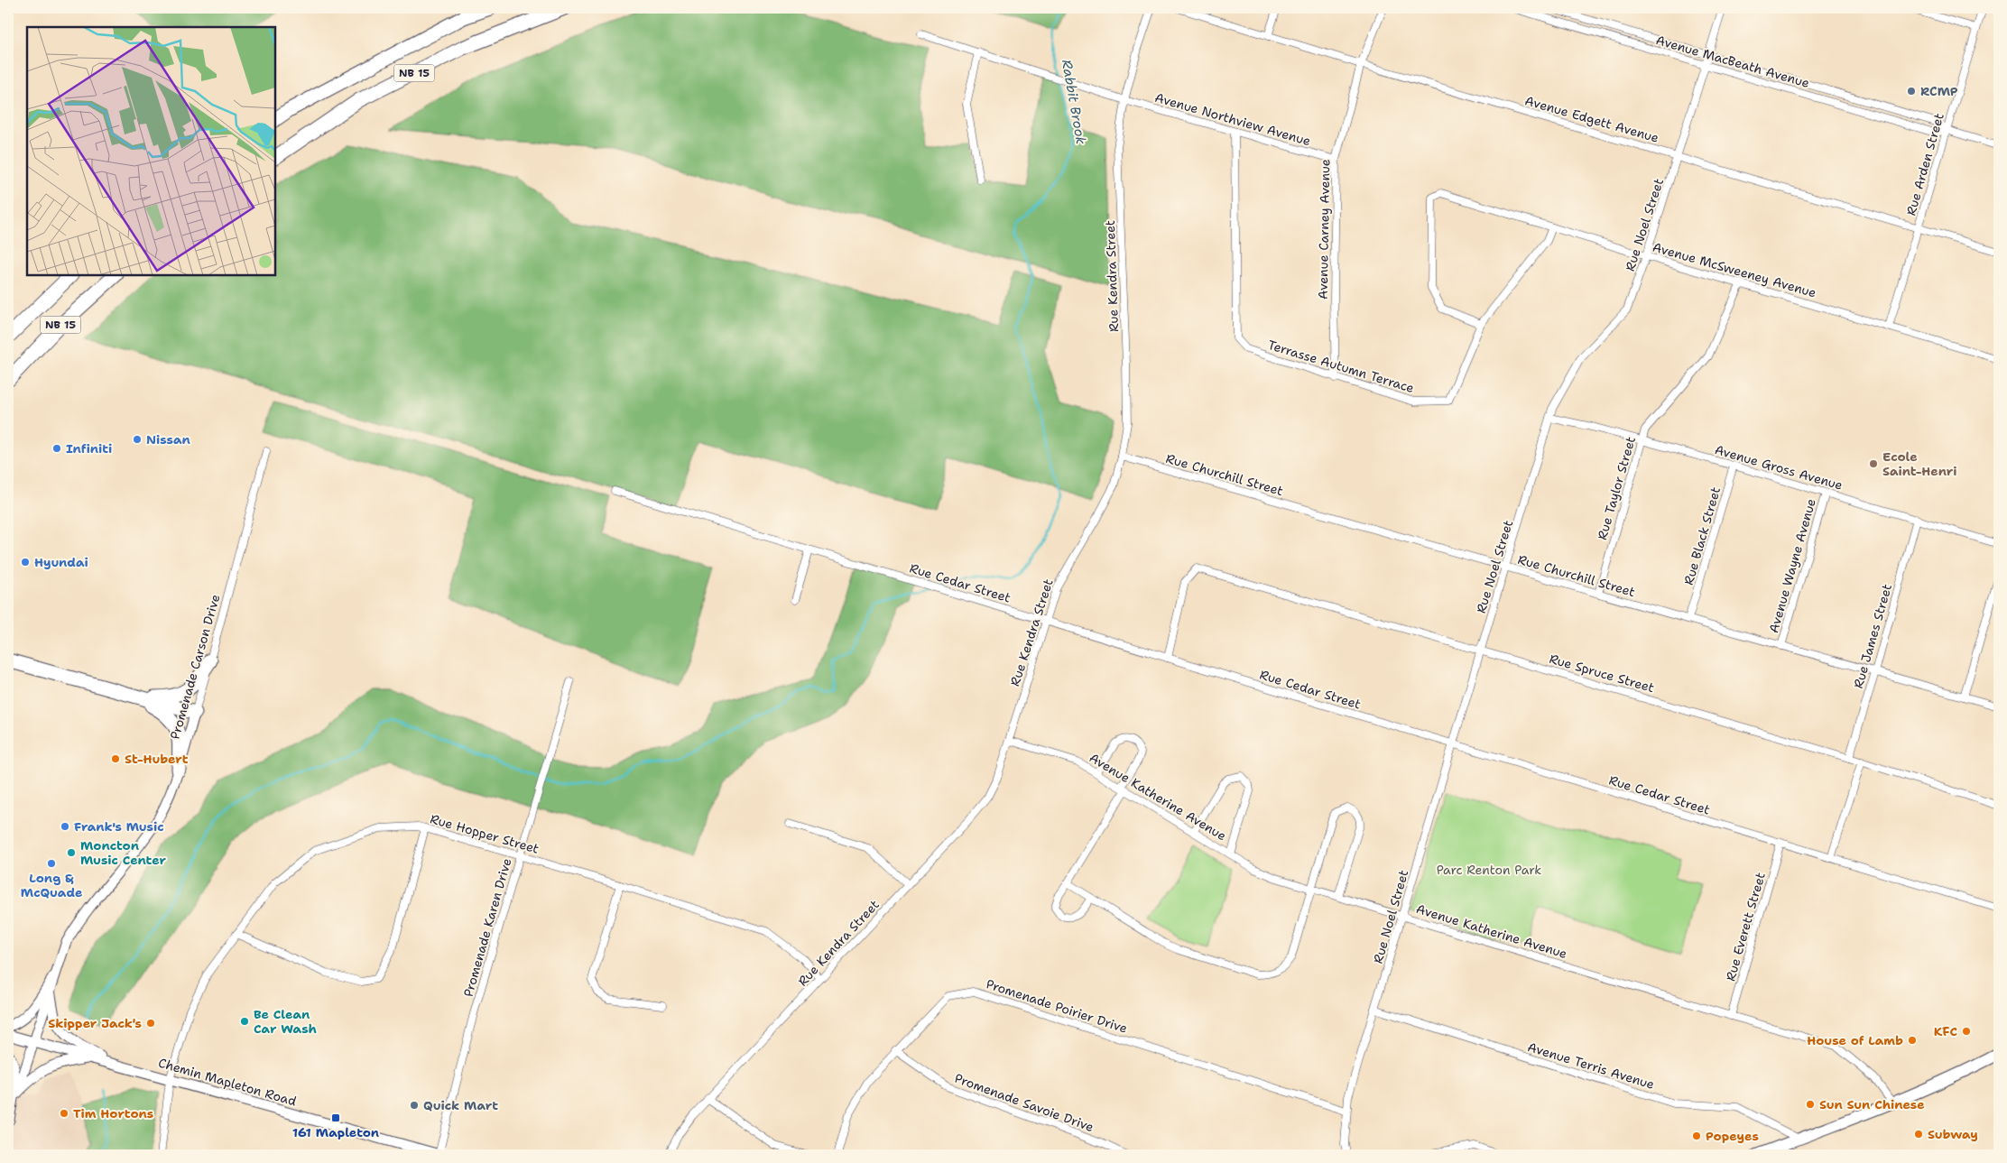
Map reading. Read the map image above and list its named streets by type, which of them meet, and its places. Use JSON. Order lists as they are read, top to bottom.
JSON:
{
  "streets": {
    "highway": ["NB 15"],
    "main road": ["Chemin Mapleton Road"],
    "street": [
      "Avenue MacBeath Avenue",
      "Avenue Northview Avenue",
      "Avenue Edgett Avenue",
      "Rue Arden Street",
      "Rue Noel Street",
      "Avenue Carney Avenue",
      "Avenue McSweeney Avenue",
      "Rue Kendra Street",
      "Terrasse Autumn Terrace",
      "Avenue Gross Avenue",
      "Rue Churchill Street",
      "Rue Taylor Street",
      "Rue Black Street",
      "Avenue Wayne Avenue",
      "Rue Cedar Street",
      "Rue James Street",
      "Promenade Carson Drive",
      "Rue Spruce Street",
      "Avenue Katherine Avenue",
      "Rue Hopper Street",
      "Rue Everett Street",
      "Promenade Karen Drive",
      "Promenade Poirier Drive",
      "Avenue Terris Avenue",
      "Promenade Savoie Drive"
    ]
  },
  "crossings": [
    ["Avenue MacBeath Avenue", "Rue Arden Street"],
    ["Avenue MacBeath Avenue", "Rue Noel Street"],
    ["Avenue Northview Avenue", "Avenue Carney Avenue"],
    ["Avenue Northview Avenue", "Rue Kendra Street"],
    ["Avenue Northview Avenue", "Terrasse Autumn Terrace"],
    ["Avenue Edgett Avenue", "Rue Arden Street"],
    ["Avenue Edgett Avenue", "Rue Noel Street"],
    ["Avenue Edgett Avenue", "Avenue Carney Avenue"],
    ["Rue Arden Street", "Avenue McSweeney Avenue"],
    ["Rue Noel Street", "Avenue McSweeney Avenue"],
    ["Rue Noel Street", "Avenue Gross Avenue"],
    ["Rue Noel Street", "Rue Churchill Street"],
    ["Rue Noel Street", "Rue Cedar Street"],
    ["Rue Noel Street", "Rue Spruce Street"],
    ["Rue Noel Street", "Avenue Katherine Avenue"],
    ["Rue Noel Street", "Promenade Poirier Drive"],
    ["Rue Noel Street", "Avenue Terris Avenue"],
    ["Avenue Carney Avenue", "Terrasse Autumn Terrace"],
    ["Avenue McSweeney Avenue", "Terrasse Autumn Terrace"],
    ["Avenue McSweeney Avenue", "Rue Taylor Street"],
    ["Rue Kendra Street", "Rue Churchill Street"],
    ["Rue Kendra Street", "Rue Cedar Street"],
    ["Rue Kendra Street", "Avenue Katherine Avenue"],
    ["Rue Kendra Street", "Rue Hopper Street"],
    ["Avenue Gross Avenue", "Rue Taylor Street"],
    ["Avenue Gross Avenue", "Rue Black Street"],
    ["Avenue Gross Avenue", "Avenue Wayne Avenue"],
    ["Avenue Gross Avenue", "Rue James Street"],
    ["Rue Churchill Street", "Rue Taylor Street"],
    ["Rue Churchill Street", "Rue Black Street"],
    ["Rue Churchill Street", "Avenue Wayne Avenue"],
    ["Rue Churchill Street", "Rue James Street"],
    ["Rue Cedar Street", "Rue Spruce Street"],
    ["Rue Cedar Street", "Rue Everett Street"],
    ["Rue James Street", "Rue Spruce Street"],
    ["Promenade Carson Drive", "Chemin Mapleton Road"],
    ["Avenue Katherine Avenue", "Rue Everett Street"],
    ["Rue Hopper Street", "Promenade Karen Drive"],
    ["Rue Hopper Street", "Chemin Mapleton Road"],
    ["Promenade Karen Drive", "Chemin Mapleton Road"],
    ["Promenade Poirier Drive", "Promenade Savoie Drive"]
  ],
  "water": ["Rabbit Brook"],
  "parks": ["Parc Renton Park"],
  "places": {
    "other": [
      "RCMP",
      "Nissan",
      "Infiniti",
      "Ecole Saint-Henri",
      "Hyundai",
      "St-Hubert",
      "Frank's Music",
      "Moncton Music Center",
      "Long & McQuade",
      "Be Clean Car Wash",
      "Skipper Jack's",
      "KFC",
      "House of Lamb",
      "Sun Sun Chinese",
      "Quick Mart",
      "Tim Hortons",
      "Subway",
      "Popeyes"
    ],
    "transit": ["161 Mapleton"]
  }
}
